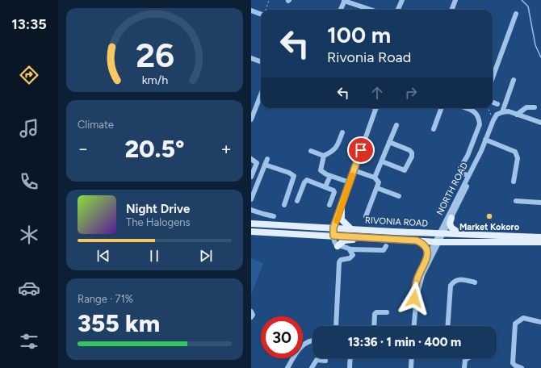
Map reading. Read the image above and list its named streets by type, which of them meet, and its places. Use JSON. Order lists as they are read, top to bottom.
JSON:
{
  "streets": {
    "main road": ["RIVONIA ROAD"],
    "street": ["NORTH ROAD"]
  },
  "crossings": [
    ["NORTH ROAD", "RIVONIA ROAD"]
  ],
  "places": ["Market Kokoro"],
  "page": {
    "tabs": "13:35",
    "turn": ["100 m", "Rivonia Road"],
    "tile": [
      "Climate",
      ["Range · 71%", "355 km"]
    ],
    "heat": ["−", "20.5°", "+"],
    "song": ["Night Drive", "The Halogens"],
    "limit": "30",
    "trip": "13:36 · 1 min · 400 m",
    "gauge": ["26", "km/h"]
  }
}
